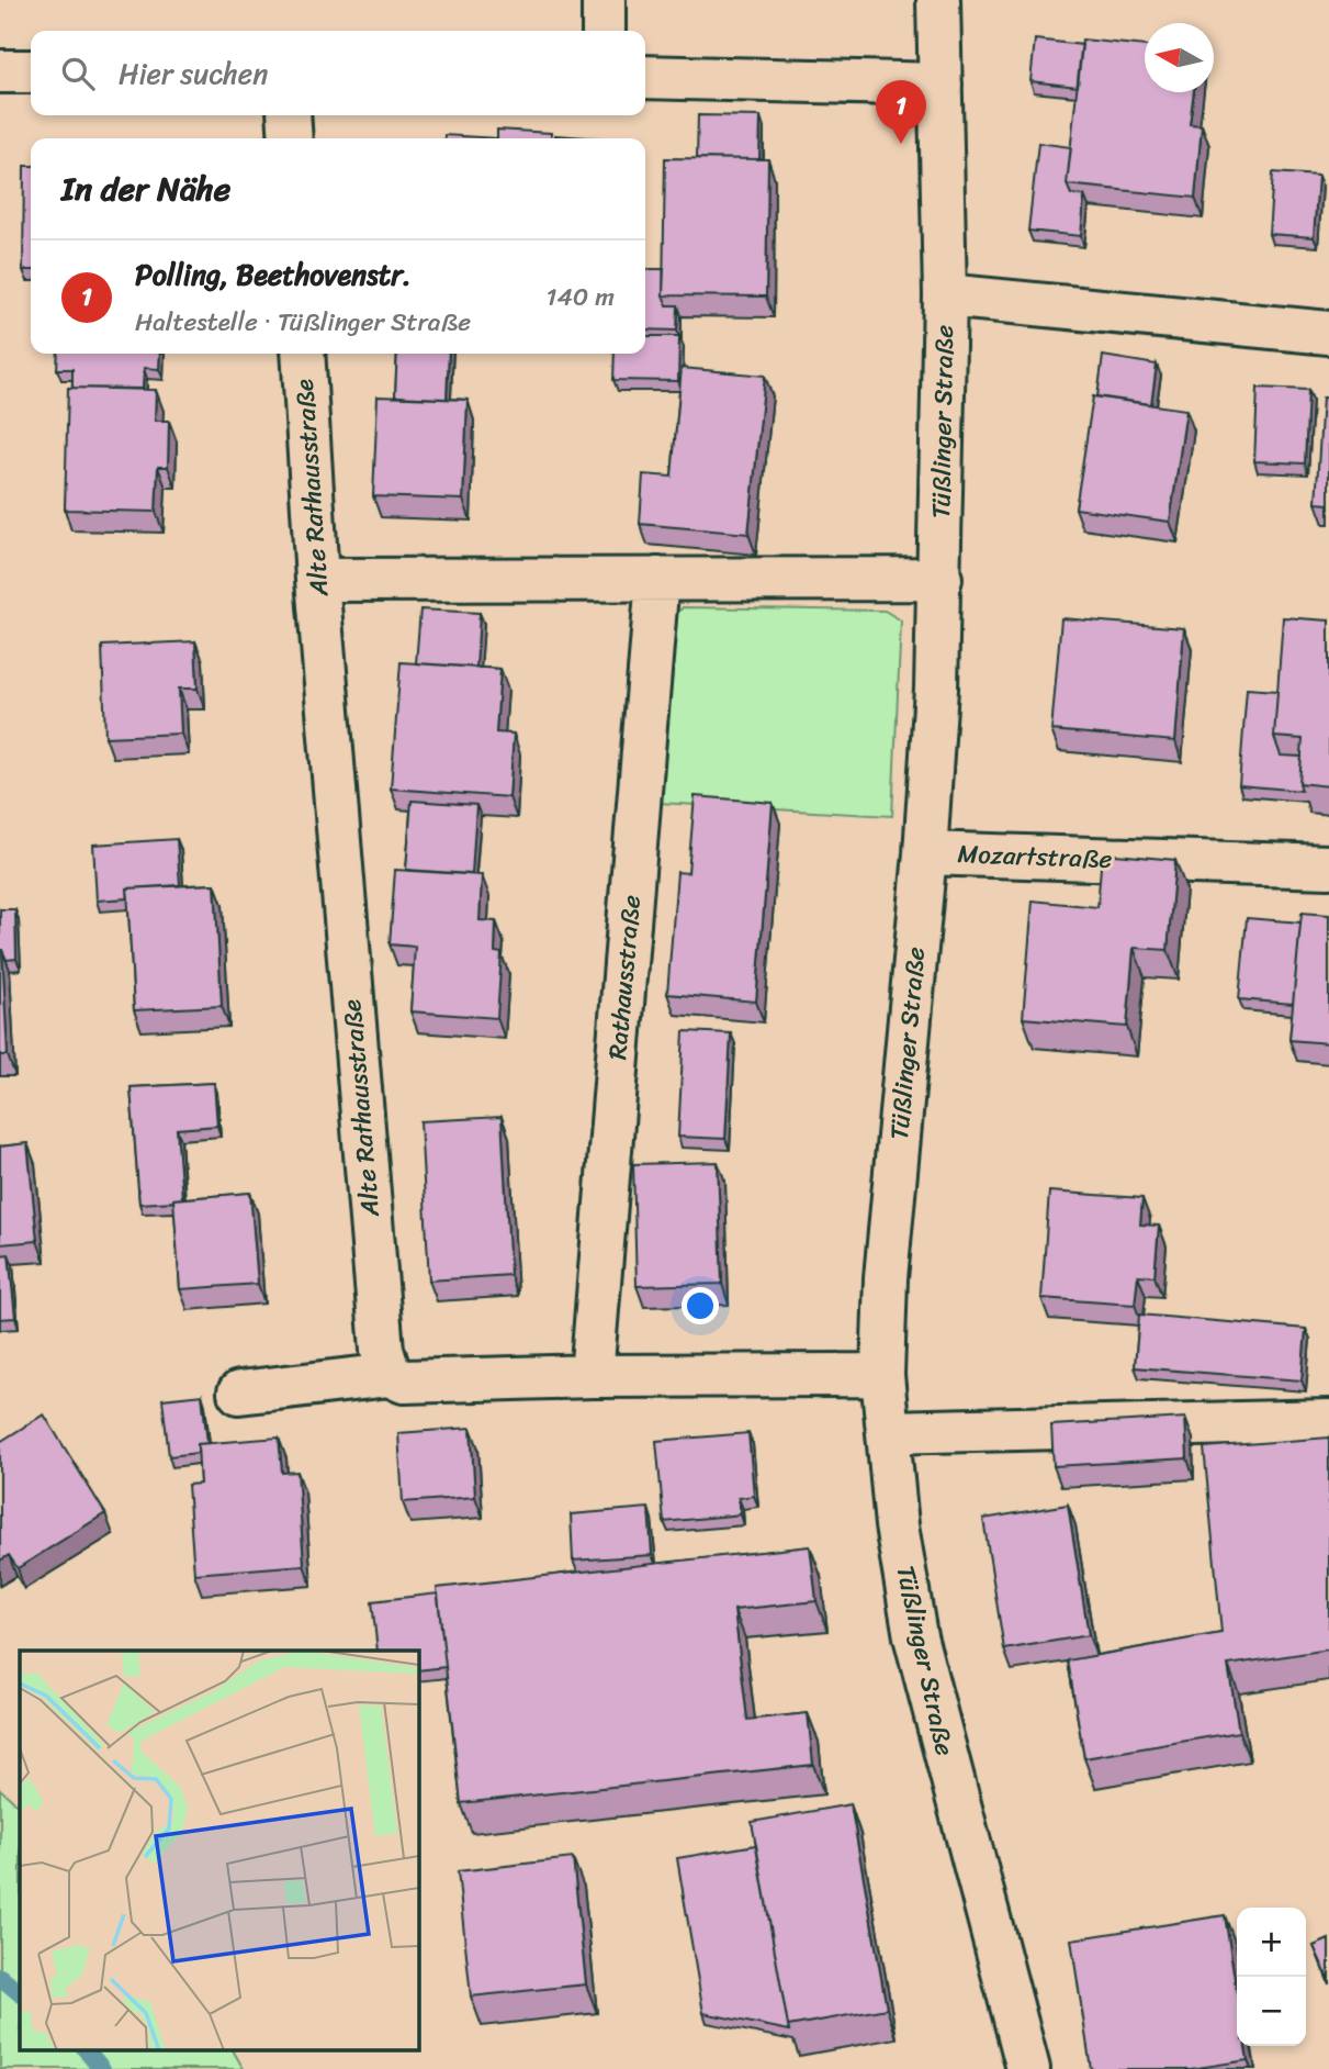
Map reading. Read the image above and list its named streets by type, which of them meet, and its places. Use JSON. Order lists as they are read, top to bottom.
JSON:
{
  "streets": {
    "street": [
      "Tüßlinger Straße",
      "Alte Rathausstraße",
      "Mozartstraße",
      "Rathausstraße"
    ]
  },
  "crossings": [
    ["Tüßlinger Straße", "Mozartstraße"]
  ],
  "north": "left",
  "page": {
    "search": "Hier suchen",
    "pins": "1",
    "heading": "In der Nähe",
    "list": [
      {
        "mark": "1",
        "name": "Polling, Beethovenstr.",
        "note": "Haltestelle · Tüßlinger Straße",
        "value": "140 m"
      }
    ],
    "map_buttons": ["+", "−"]
  }
}
